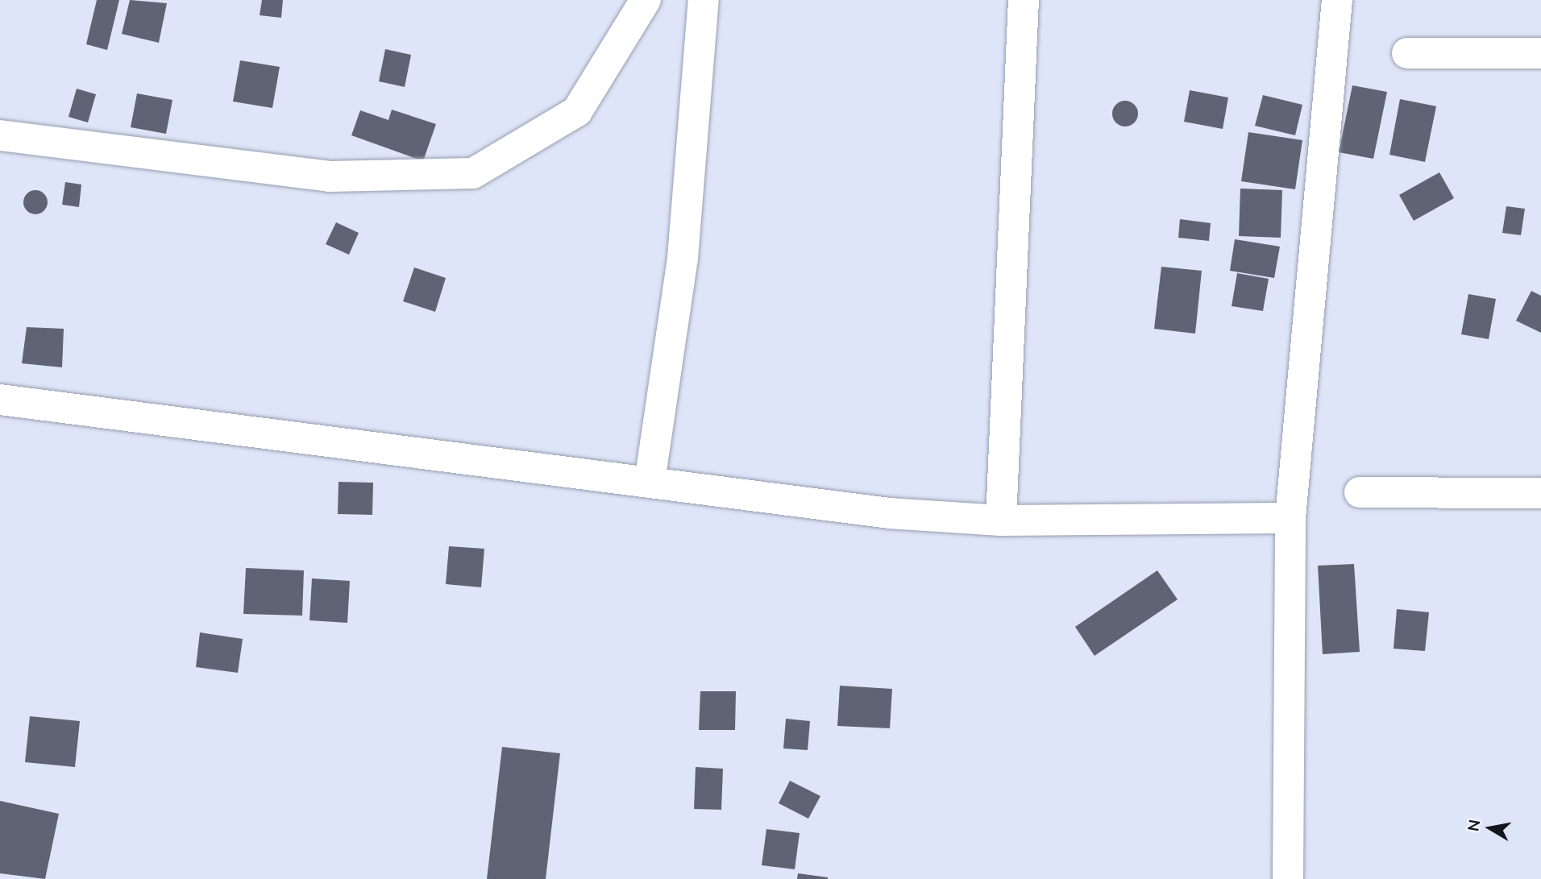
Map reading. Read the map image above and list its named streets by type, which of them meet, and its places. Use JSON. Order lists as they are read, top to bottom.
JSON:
{
  "north": "left"
}
